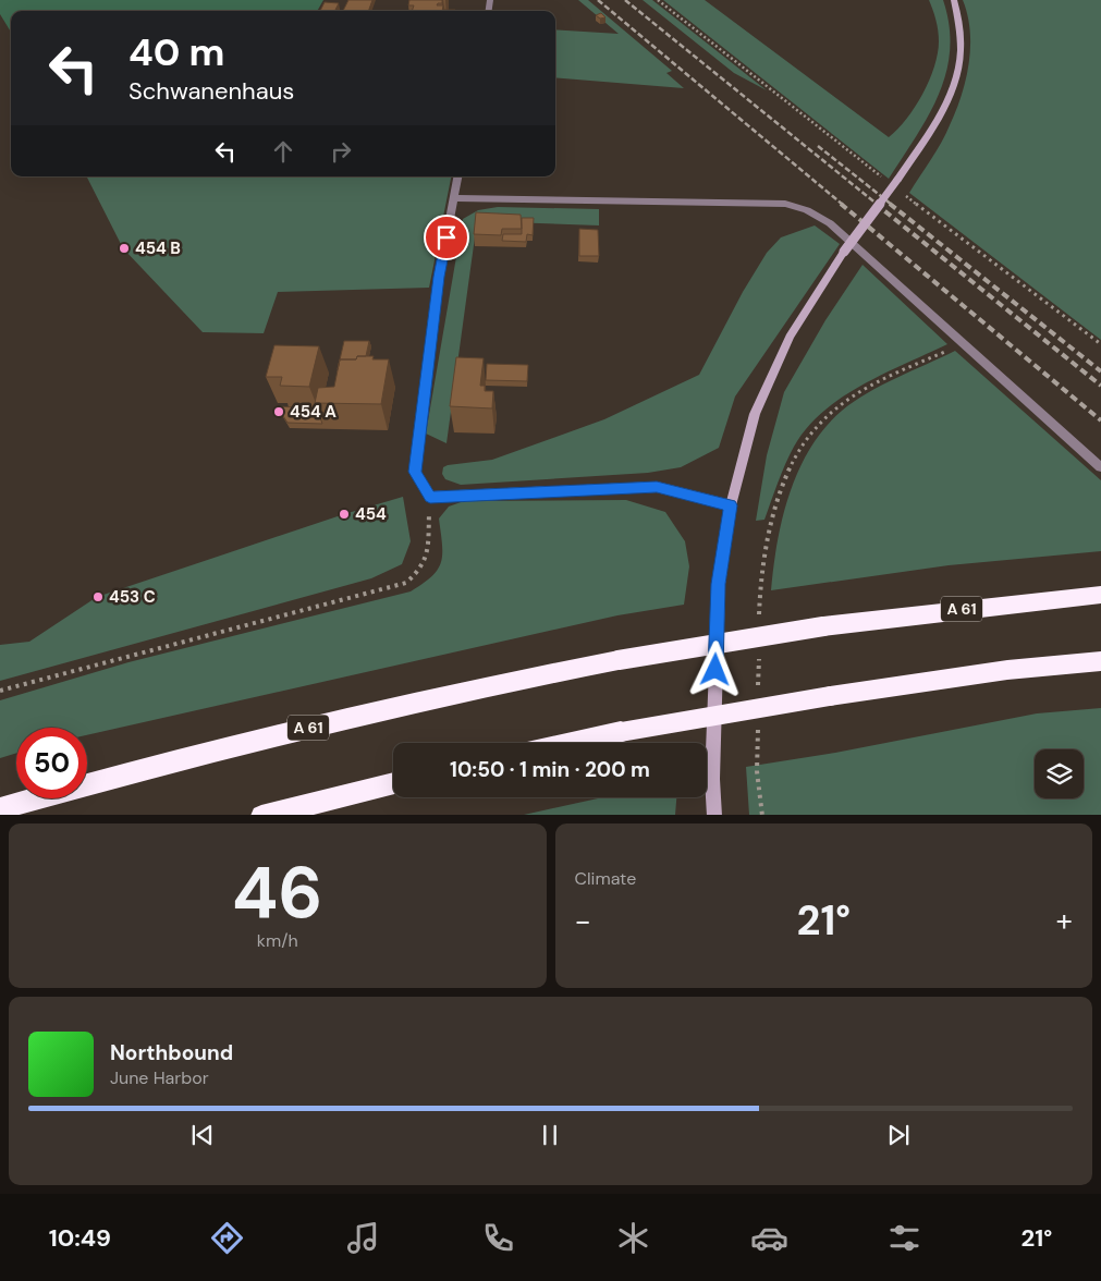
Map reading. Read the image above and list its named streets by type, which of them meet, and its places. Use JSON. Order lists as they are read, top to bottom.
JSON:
{
  "streets": {
    "highway": ["A 61"]
  },
  "places": [
    "454 B",
    "454 A",
    "454",
    "453 C"
  ],
  "page": {
    "turn": ["40 m", "Schwanenhaus"],
    "limit": "50",
    "trip": "10:50 · 1 min · 200 m",
    "tile": [
      ["46", "km/h"],
      "Climate"
    ],
    "heat": ["−", "21°", "+"],
    "song": ["Northbound", "June Harbor"],
    "tabs": ["10:49", "21°"]
  }
}
